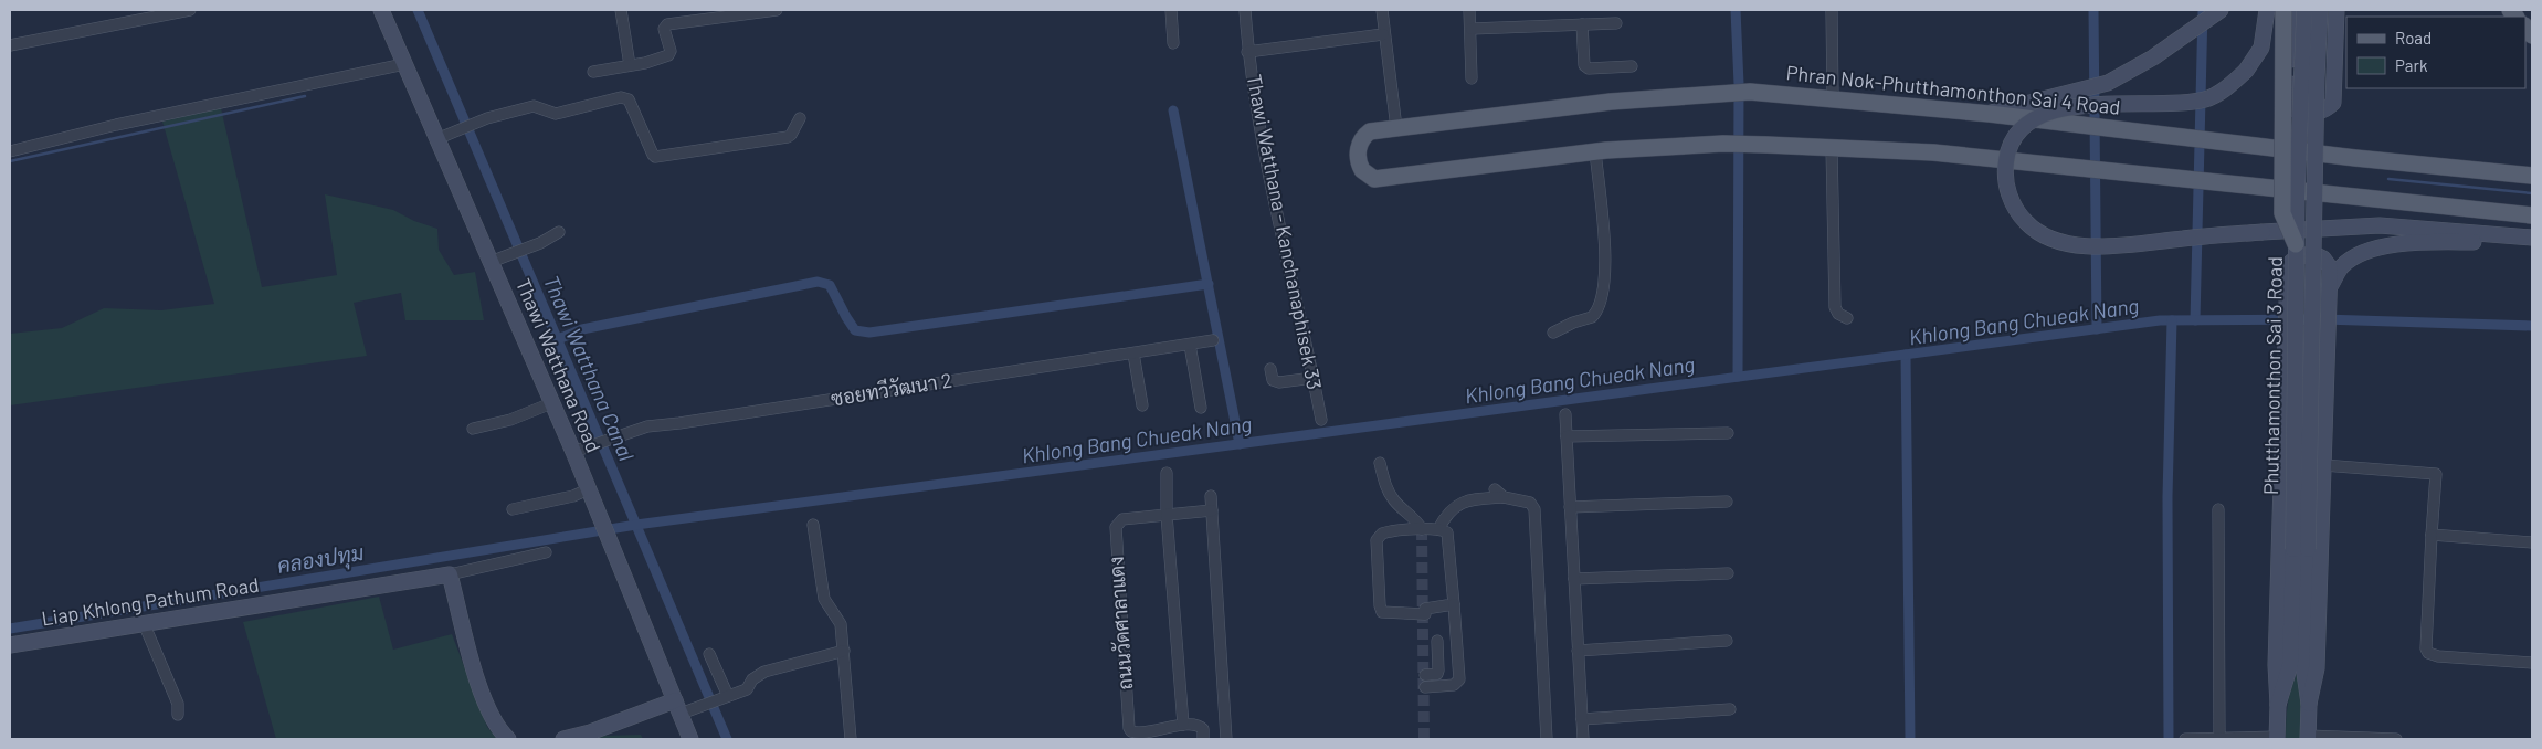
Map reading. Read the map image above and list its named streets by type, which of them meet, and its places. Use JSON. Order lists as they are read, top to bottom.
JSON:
{
  "streets": {
    "main road": [
      "Phran Nok-Phutthamonthon Sai 4 Road",
      "Thawi Watthana Road",
      "Phutthamonthon Sai 3 Road",
      "Liap Khlong Pathum Road"
    ],
    "street": ["Thawi Watthana - Kanchanaphisek 33", "ซอยทวีวัฒนา 2", "ถนนวัดศาลาแดง"]
  },
  "crossings": [
    ["Thawi Watthana Road", "ซอยทวีวัฒนา 2"]
  ],
  "water": ["Khlong Bang Chueak Nang", "Thawi Watthana Canal", "คลองปทุม"],
  "legend": ["Road", "Park"]
}
